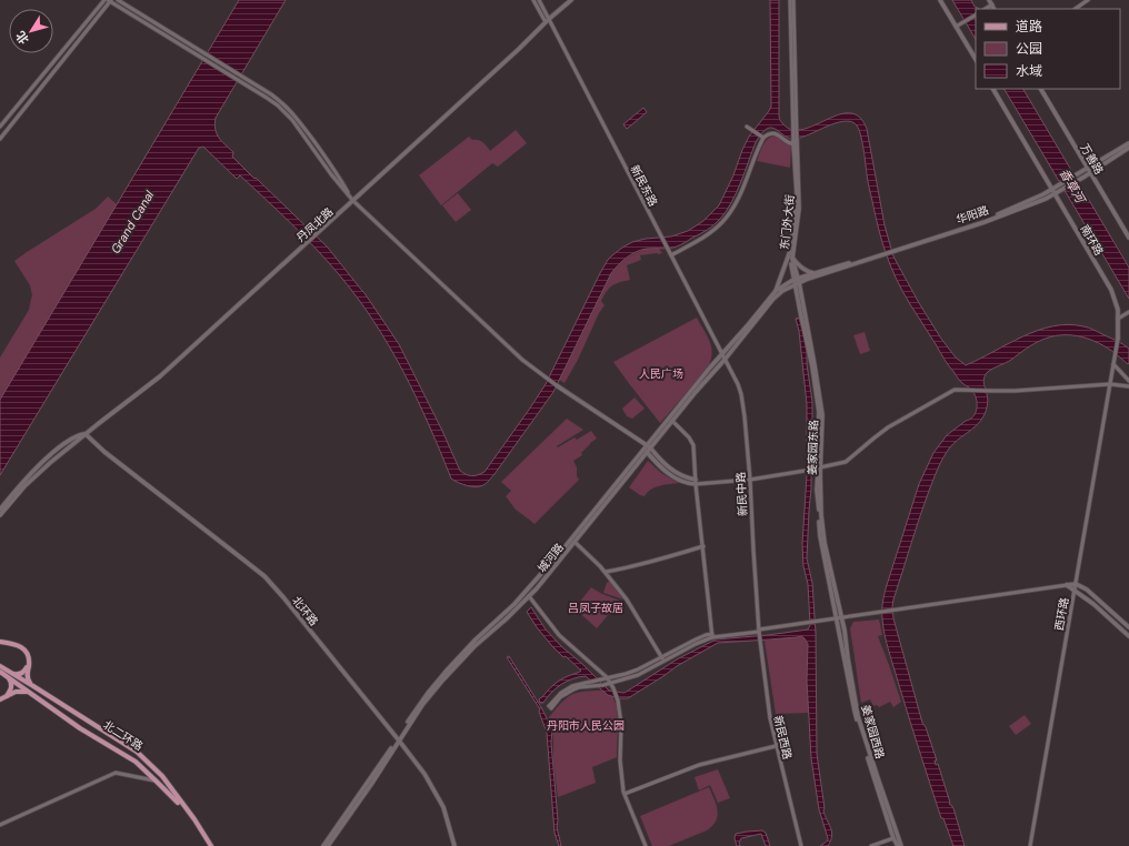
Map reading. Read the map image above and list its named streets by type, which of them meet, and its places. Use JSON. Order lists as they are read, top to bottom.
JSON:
{
  "streets": {
    "main road": [
      "万善路",
      "华阳路",
      "东门外大街",
      "丹凤北路",
      "南环路",
      "姜家园东路",
      "城河路",
      "北环路",
      "姜家园西路",
      "北二环路"
    ],
    "street": [
      "新民东路",
      "新民中路",
      "西环路",
      "新民西路"
    ]
  },
  "crossings": [
    ["万善路", "华阳路"],
    ["新民东路", "丹凤北路"],
    ["新民东路", "新民中路"],
    ["新民东路", "城河路"],
    ["华阳路", "南环路"],
    ["东门外大街", "姜家园东路"],
    ["东门外大街", "城河路"],
    ["丹凤北路", "北环路"],
    ["姜家园东路", "城河路"],
    ["姜家园东路", "姜家园西路"],
    ["新民中路", "城河路"],
    ["新民中路", "新民西路"],
    ["城河路", "北环路"]
  ],
  "water": ["香草河", "Grand Canal"],
  "parks": ["人民广场", "吕凤子故居", "丹阳市人民公园"],
  "legend": ["道路", "公园", "水域"],
  "north": "bottom left"
}
